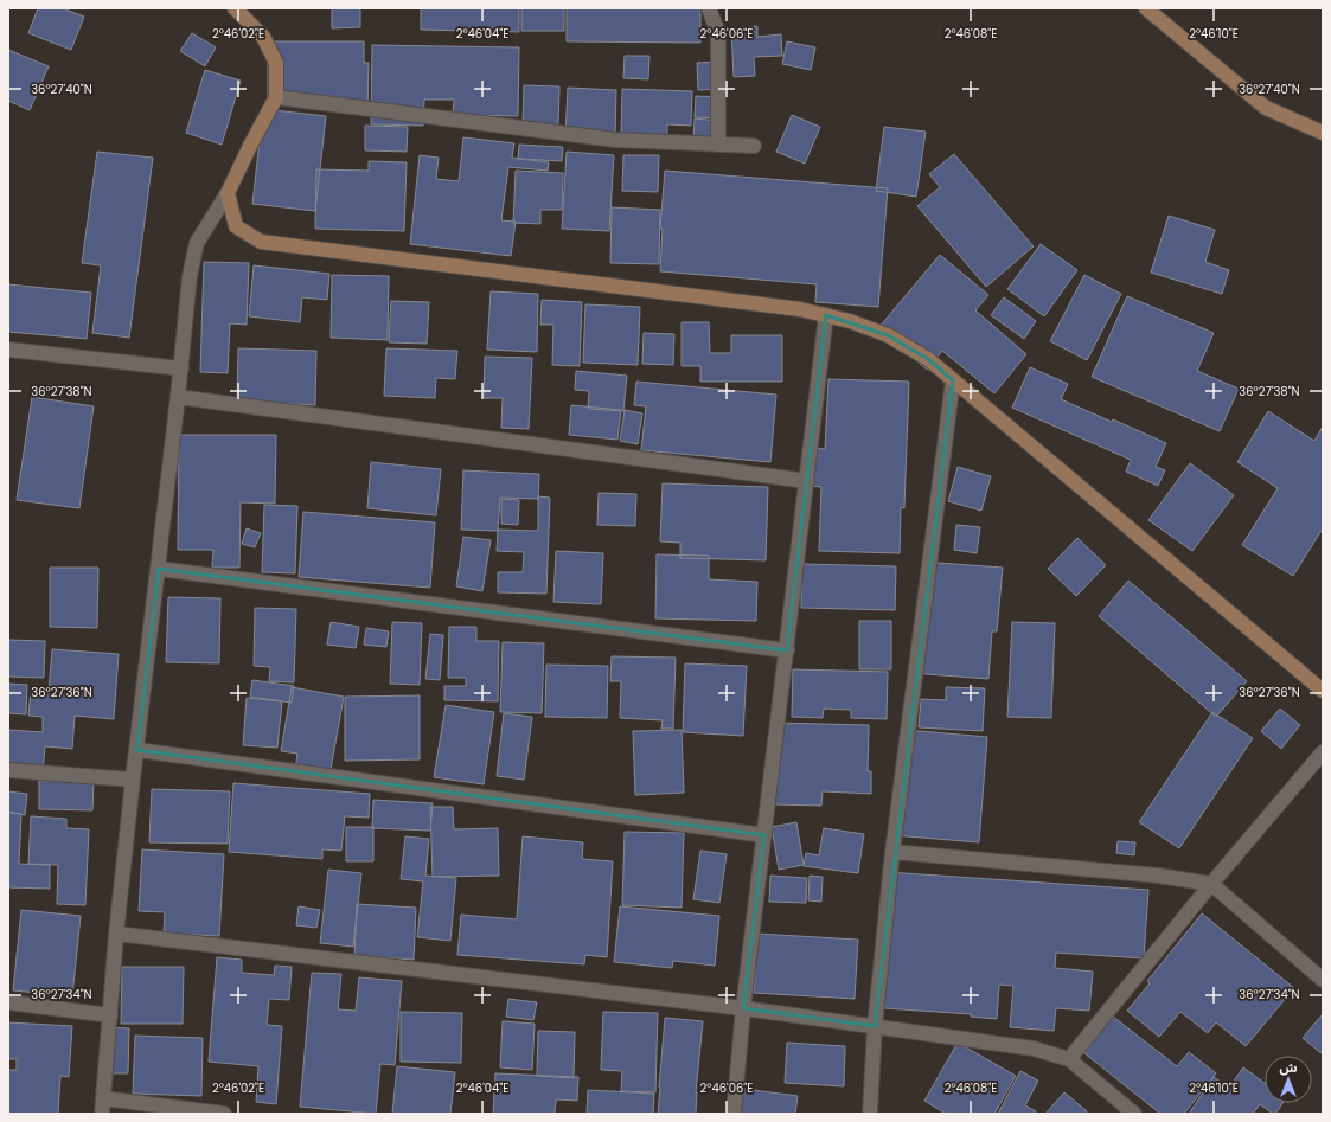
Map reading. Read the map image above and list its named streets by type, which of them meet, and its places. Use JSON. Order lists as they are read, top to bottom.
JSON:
{
  "north": "top",
  "coordinates": [
    "2°46'02\"E",
    "2°46'04\"E",
    "2°46'06\"E",
    "2°46'08\"E",
    "2°46'10\"E",
    "36°27'40\"N",
    "36°27'38\"N",
    "36°27'36\"N",
    "36°27'34\"N"
  ]
}
